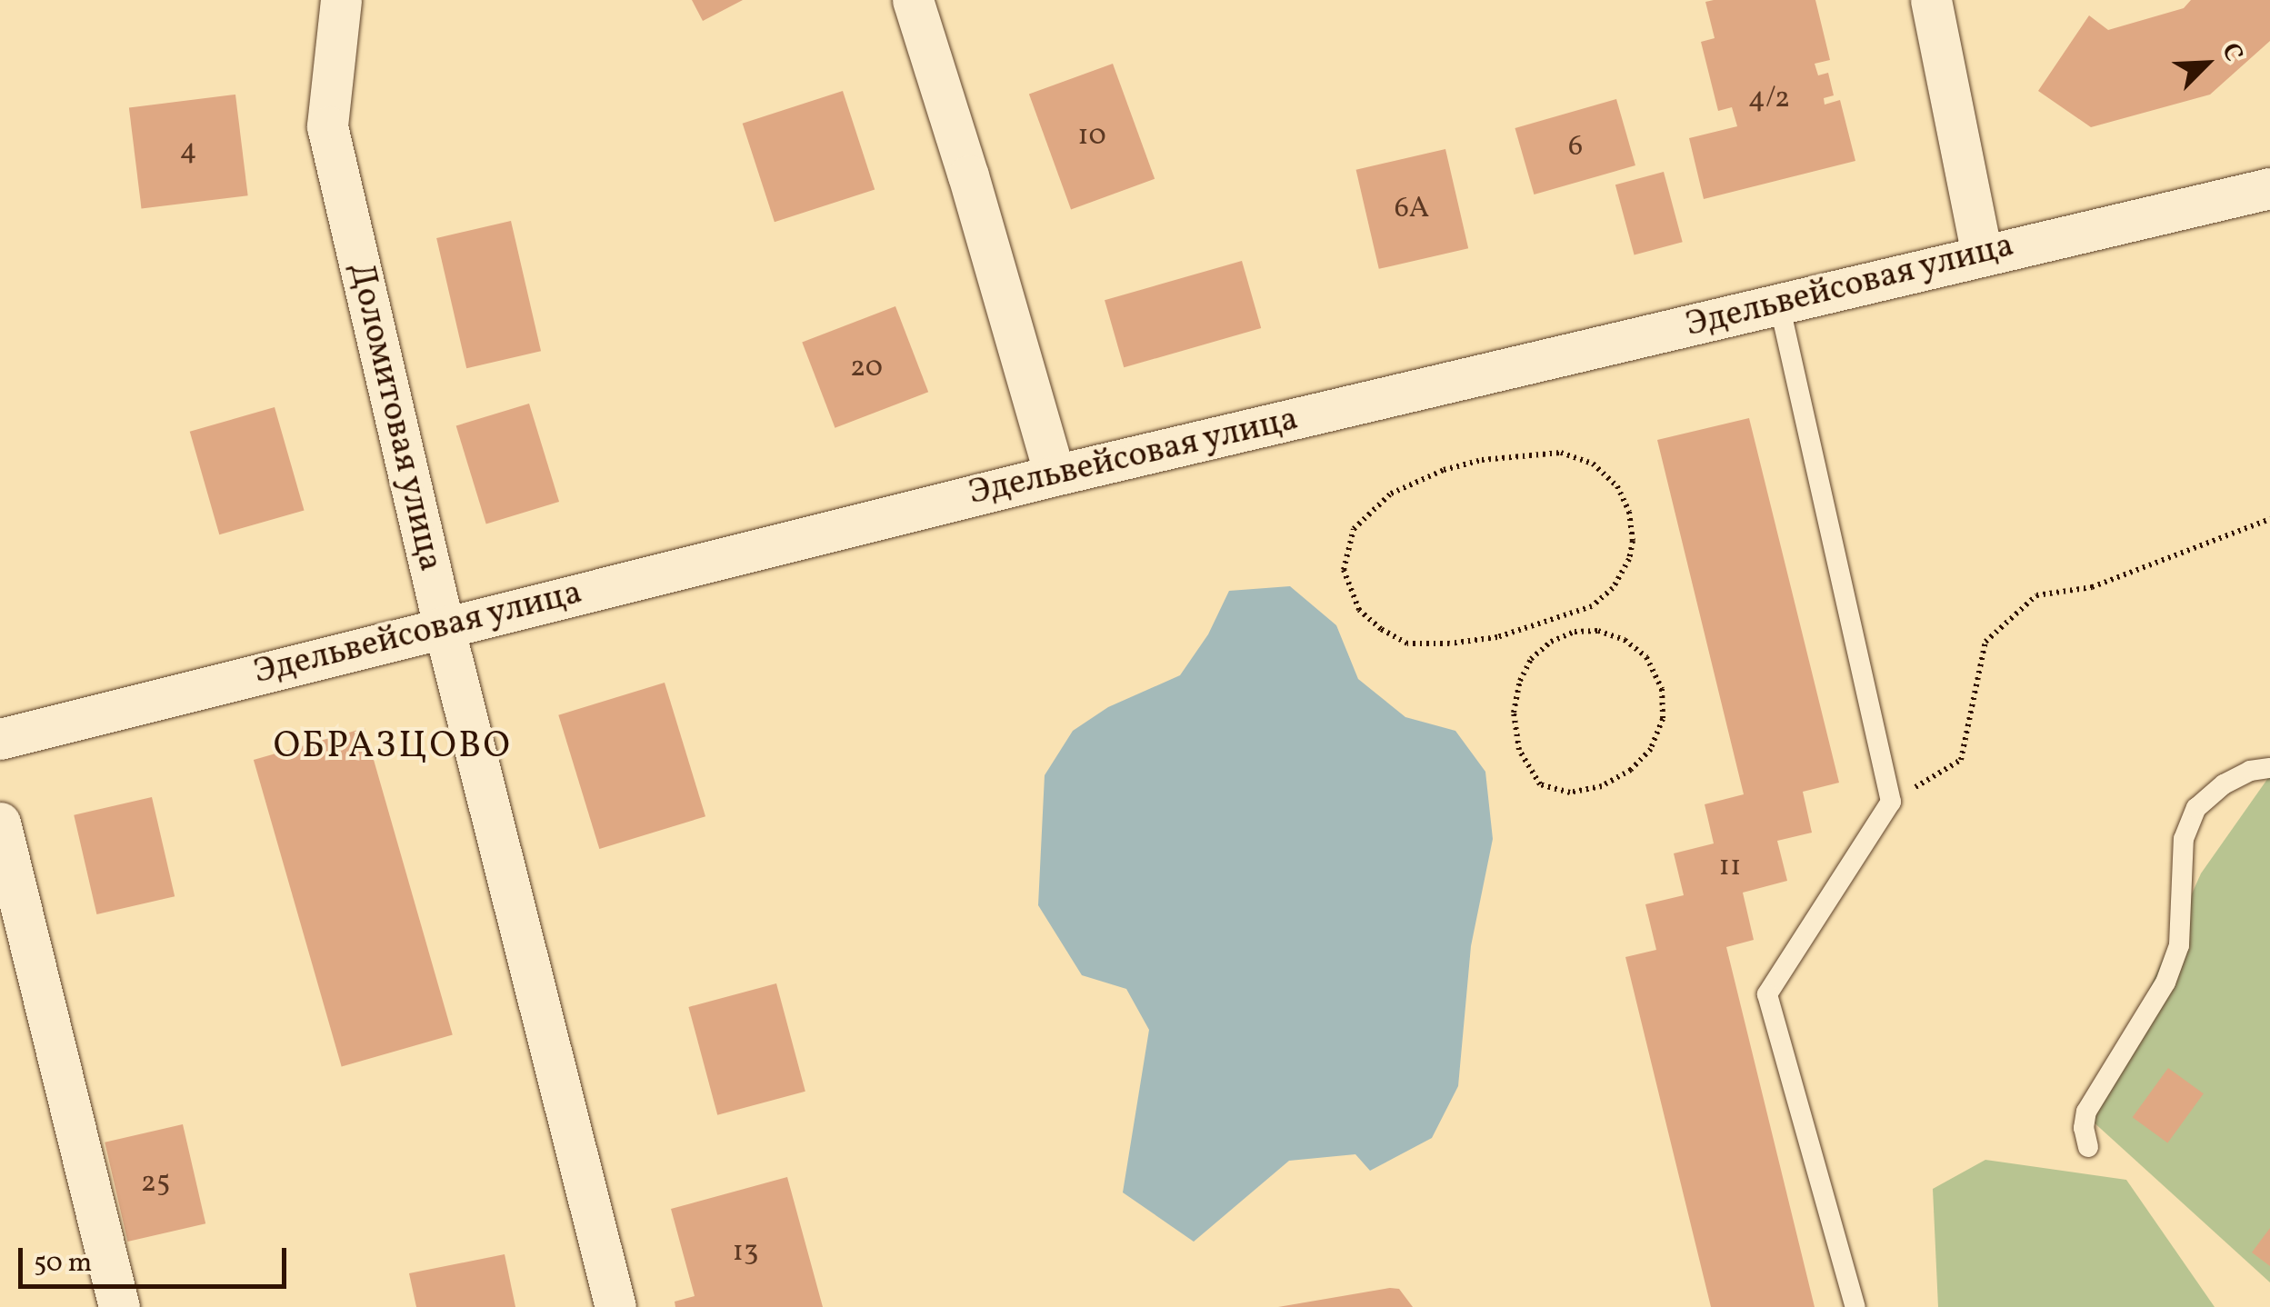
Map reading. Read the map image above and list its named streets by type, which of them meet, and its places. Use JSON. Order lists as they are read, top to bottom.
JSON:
{
  "streets": {
    "street": ["Эдельвейсовая улица", "Доломитовая улица"]
  },
  "crossings": [
    ["Эдельвейсовая улица", "Доломитовая улица"]
  ],
  "districts": ["ОБРАЗЦОВО"],
  "house_numbers": [
    "4/2",
    "10",
    "6",
    "4",
    "6А",
    "20",
    "11",
    "25",
    "13"
  ],
  "scale_bar": "50 m",
  "north": "top right"
}
